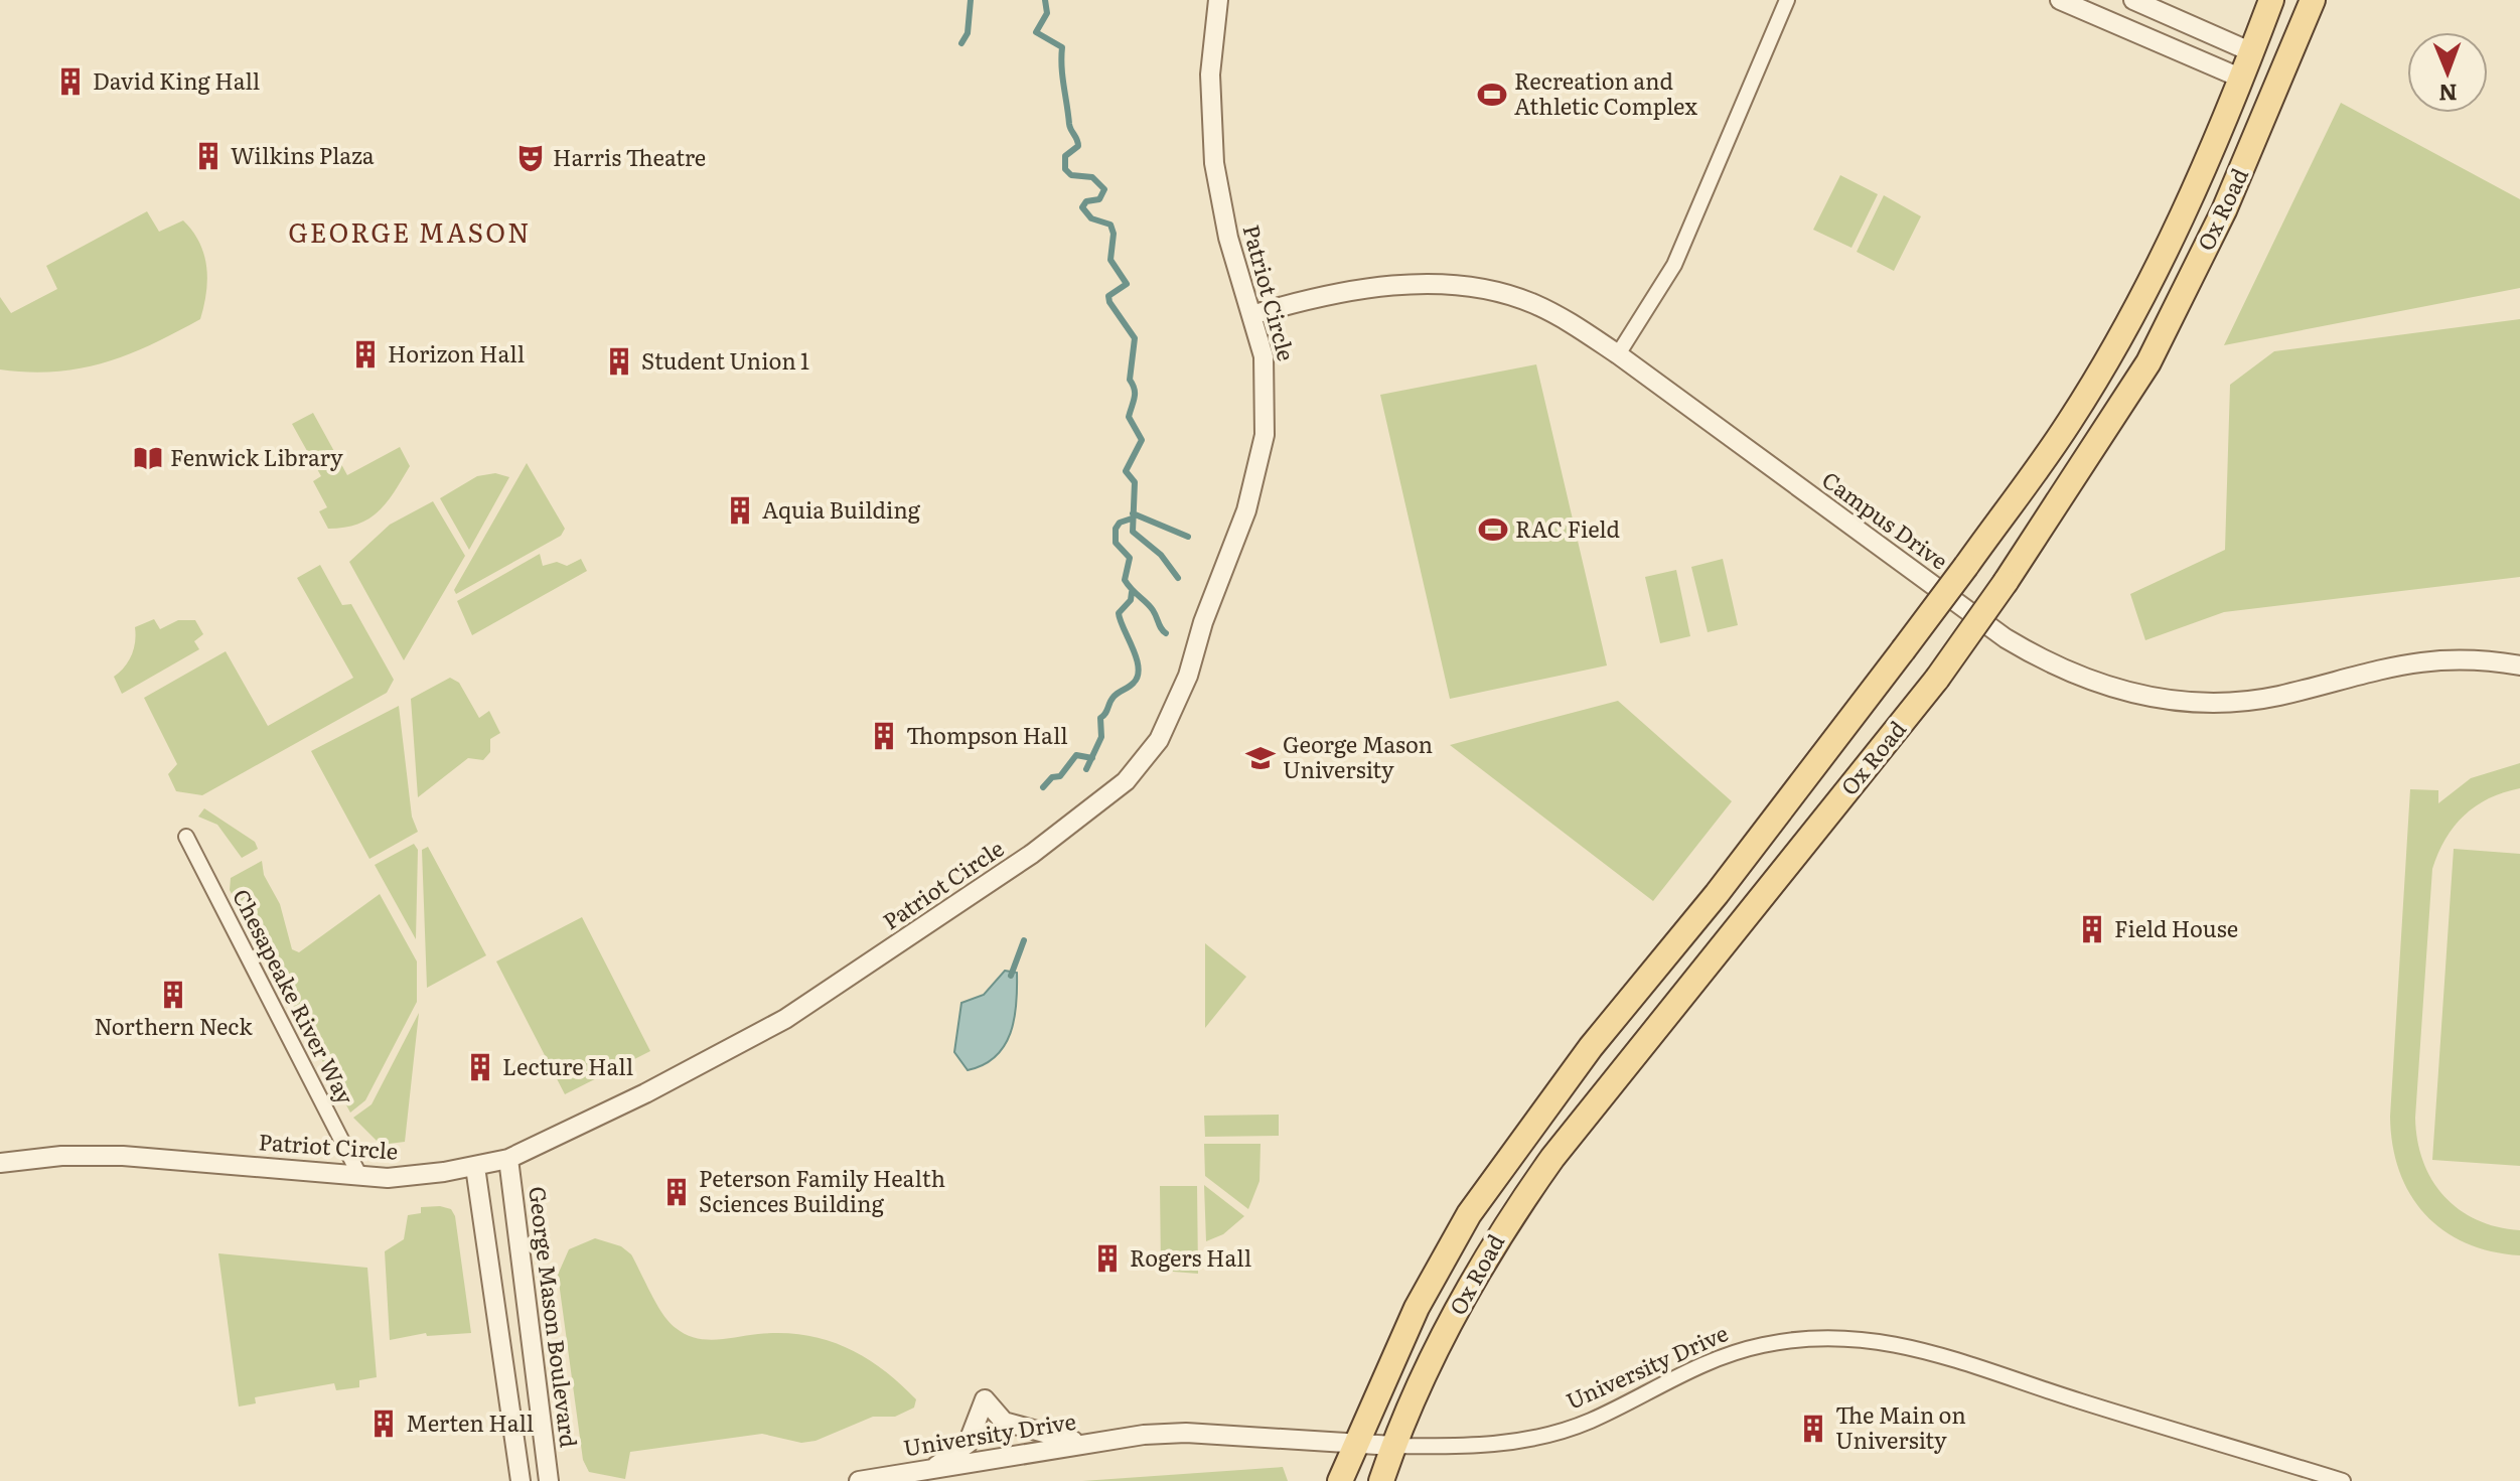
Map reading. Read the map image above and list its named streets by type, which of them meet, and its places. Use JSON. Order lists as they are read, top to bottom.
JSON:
{
  "streets": {
    "main road": ["Ox Road"],
    "street": [
      "Patriot Circle",
      "Campus Drive",
      "Chesapeake River Way",
      "George Mason Boulevard",
      "University Drive"
    ]
  },
  "crossings": [
    ["Ox Road", "University Drive"],
    ["Patriot Circle", "Campus Drive"],
    ["Patriot Circle", "Chesapeake River Way"],
    ["Patriot Circle", "George Mason Boulevard"]
  ],
  "districts": ["GEORGE MASON"],
  "places": {
    "building": [
      "David King Hall",
      "Wilkins Plaza",
      "Horizon Hall",
      "Student Union 1",
      "Aquia Building",
      "Thompson Hall",
      "Field House",
      "Northern Neck",
      "Lecture Hall",
      "Peterson Family Health Sciences Building",
      "Rogers Hall",
      "Merten Hall",
      "The Main on University"
    ],
    "sports": ["Recreation and Athletic Complex", "RAC Field"],
    "theatre": ["Harris Theatre"],
    "library": ["Fenwick Library"],
    "school or university": ["George Mason University"]
  },
  "north": "bottom"
}
